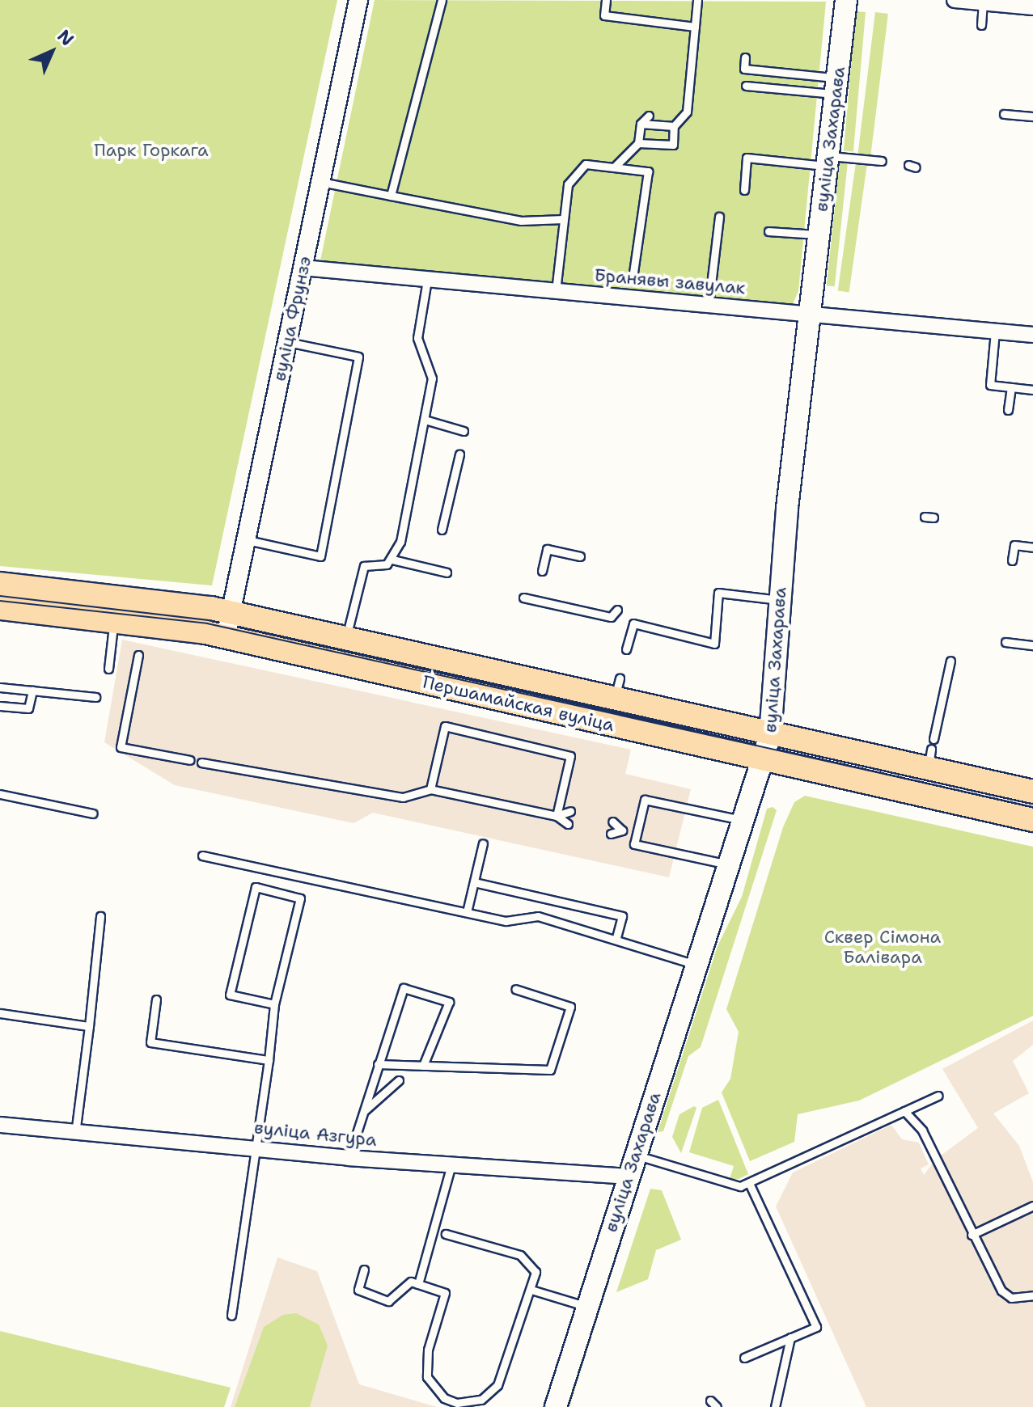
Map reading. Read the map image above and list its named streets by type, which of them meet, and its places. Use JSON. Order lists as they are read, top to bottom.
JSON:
{
  "streets": {
    "main road": ["вуліца Захарава", "Першамайская вуліца"],
    "street": ["Бранявы завулак", "вуліца Фрунзэ", "вуліца Азгура"]
  },
  "crossings": [
    ["вуліца Захарава", "Бранявы завулак"],
    ["вуліца Захарава", "Першамайская вуліца"],
    ["вуліца Захарава", "вуліца Азгура"],
    ["Бранявы завулак", "вуліца Фрунзэ"],
    ["вуліца Фрунзэ", "Першамайская вуліца"]
  ],
  "parks": ["Парк Горкага", "Сквер Сімона Балівара"],
  "north": "top right"
}
